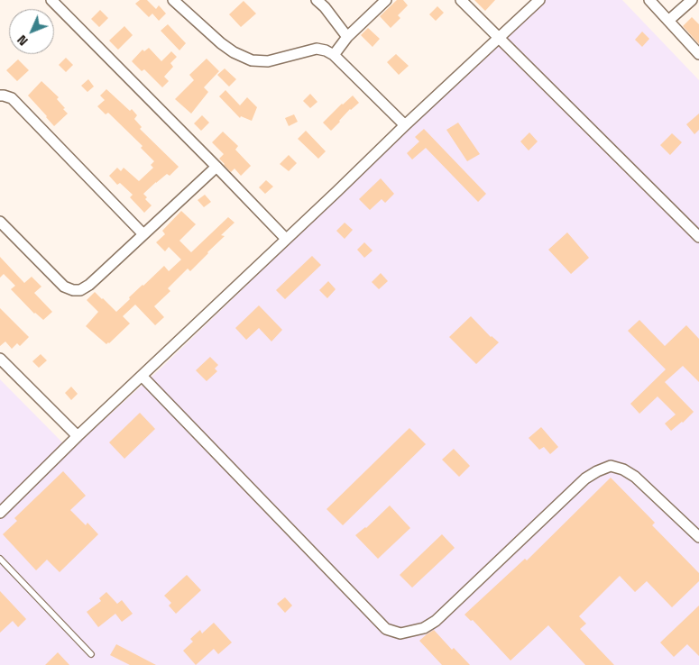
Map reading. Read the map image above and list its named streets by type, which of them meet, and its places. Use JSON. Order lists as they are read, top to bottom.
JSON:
{
  "north": "bottom left"
}
